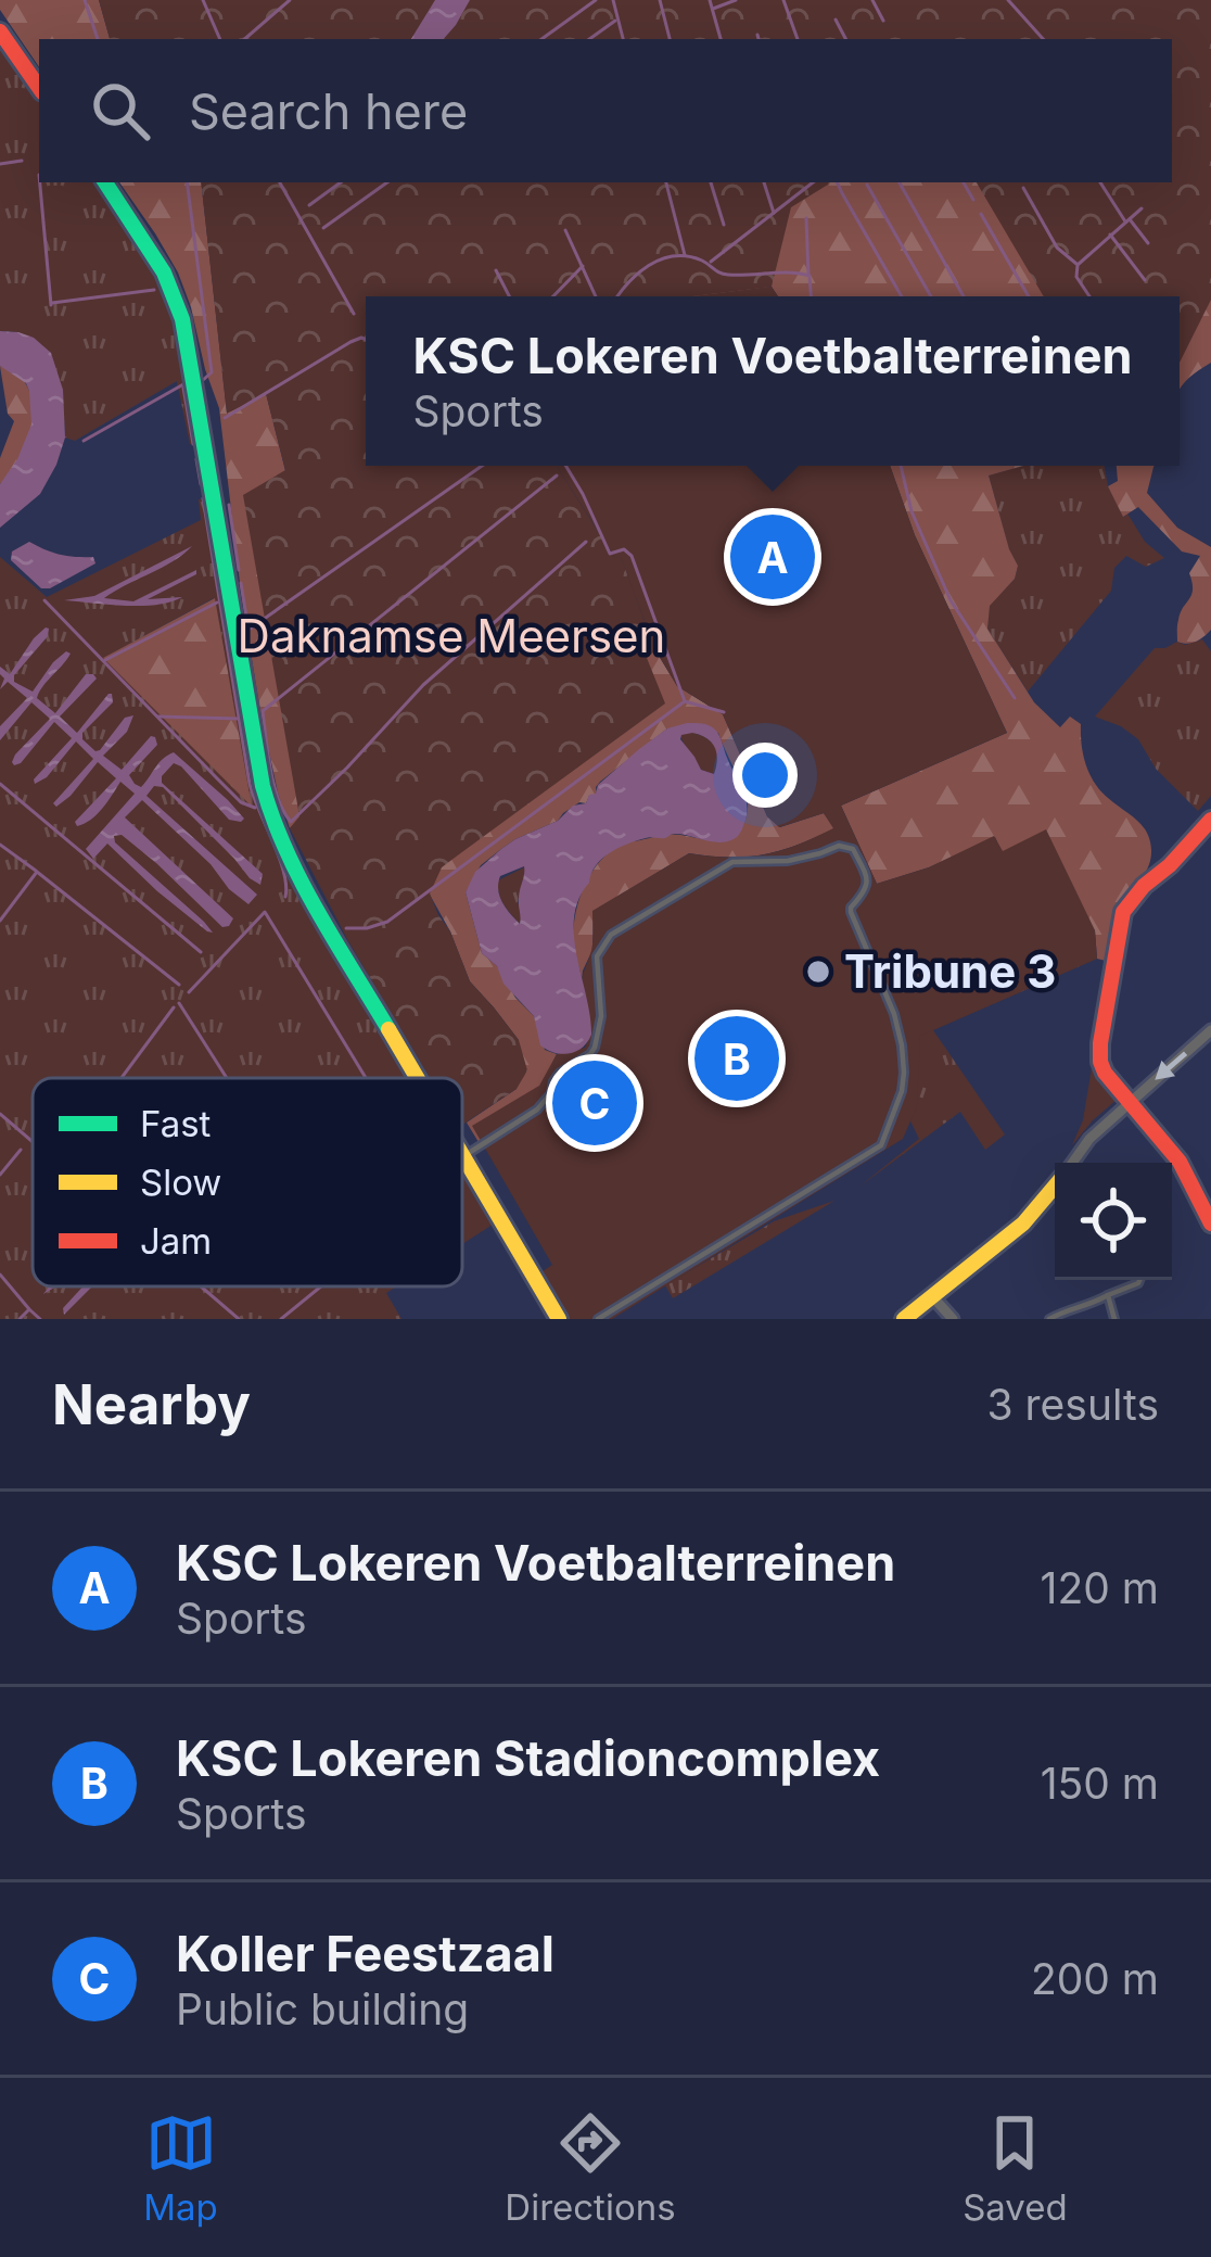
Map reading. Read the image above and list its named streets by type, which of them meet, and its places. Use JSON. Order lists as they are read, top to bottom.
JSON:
{
  "parks": ["Daknamse Meersen"],
  "places": ["Tribune 3"],
  "legend": ["Fast", "Slow", "Jam"],
  "page": {
    "search": "Search here",
    "popup": ["KSC Lokeren Voetbalterreinen", "Sports"],
    "pins": ["A", "B", "C"],
    "heading": ["Nearby", "3 results"],
    "list": [
      {
        "mark": "A",
        "name": "KSC Lokeren Voetbalterreinen",
        "note": "Sports",
        "value": "120 m"
      },
      {
        "mark": "B",
        "name": "KSC Lokeren Stadioncomplex",
        "note": "Sports",
        "value": "150 m"
      },
      {
        "mark": "C",
        "name": "Koller Feestzaal",
        "note": "Public building",
        "value": "200 m"
      }
    ],
    "nav": ["Map", "Directions", "Saved"]
  }
}
